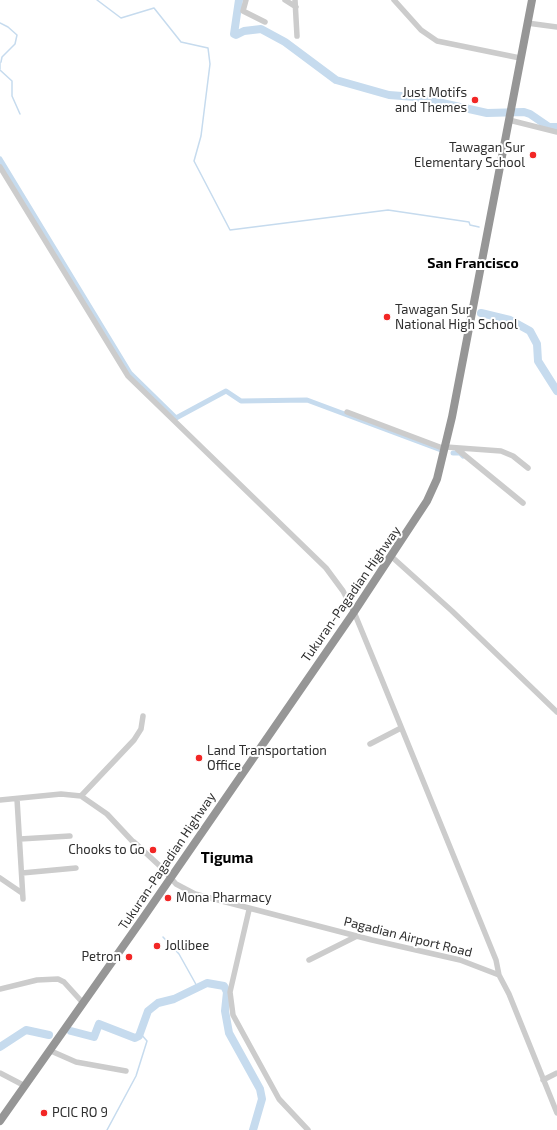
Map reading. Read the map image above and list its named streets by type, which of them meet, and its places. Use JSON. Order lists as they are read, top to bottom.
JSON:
{
  "streets": {
    "highway": ["Tukuran-Pagadian Highway"],
    "street": ["Pagadian Airport Road"]
  },
  "crossings": [
    ["Tukuran-Pagadian Highway", "Pagadian Airport Road"]
  ],
  "districts": ["San Francisco", "Tiguma"],
  "places": [
    "Just Motifs and Themes",
    "Tawagan Sur Elementary School",
    "Tawagan Sur National High School",
    "Land Transportation Office",
    "Chooks to Go",
    "Mona Pharmacy",
    "Jollibee",
    "Petron",
    "PCIC RO 9"
  ]
}
